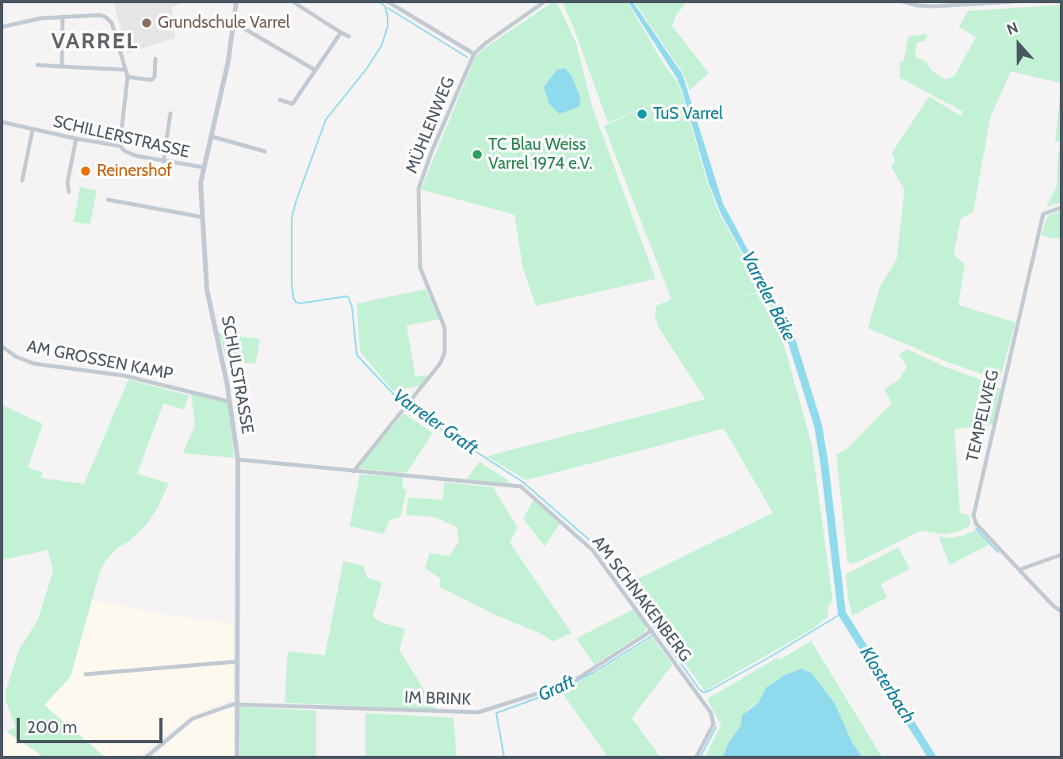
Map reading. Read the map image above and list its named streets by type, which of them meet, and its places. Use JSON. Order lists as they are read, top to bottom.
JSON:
{
  "streets": {
    "street": [
      "MÜHLENWEG",
      "SCHILLERSTRASSE",
      "AM GROSSEN KAMP",
      "SCHULSTRASSE",
      "TEMPELWEG",
      "AM SCHNAKENBERG",
      "IM BRINK"
    ]
  },
  "crossings": [
    ["MÜHLENWEG", "AM SCHNAKENBERG"],
    ["SCHILLERSTRASSE", "SCHULSTRASSE"],
    ["AM GROSSEN KAMP", "SCHULSTRASSE"],
    ["SCHULSTRASSE", "AM SCHNAKENBERG"],
    ["SCHULSTRASSE", "IM BRINK"],
    ["AM SCHNAKENBERG", "IM BRINK"]
  ],
  "districts": ["VARREL"],
  "water": [
    "Varreler Bäke",
    "Varreler Graft",
    "Klosterbach",
    "Graft"
  ],
  "places": [
    "Grundschule Varrel",
    "TuS Varrel",
    "TC Blau Weiss Varrel 1974 e.V.",
    "Reinershof"
  ],
  "scale_bar": "200 m",
  "north": "top"
}
